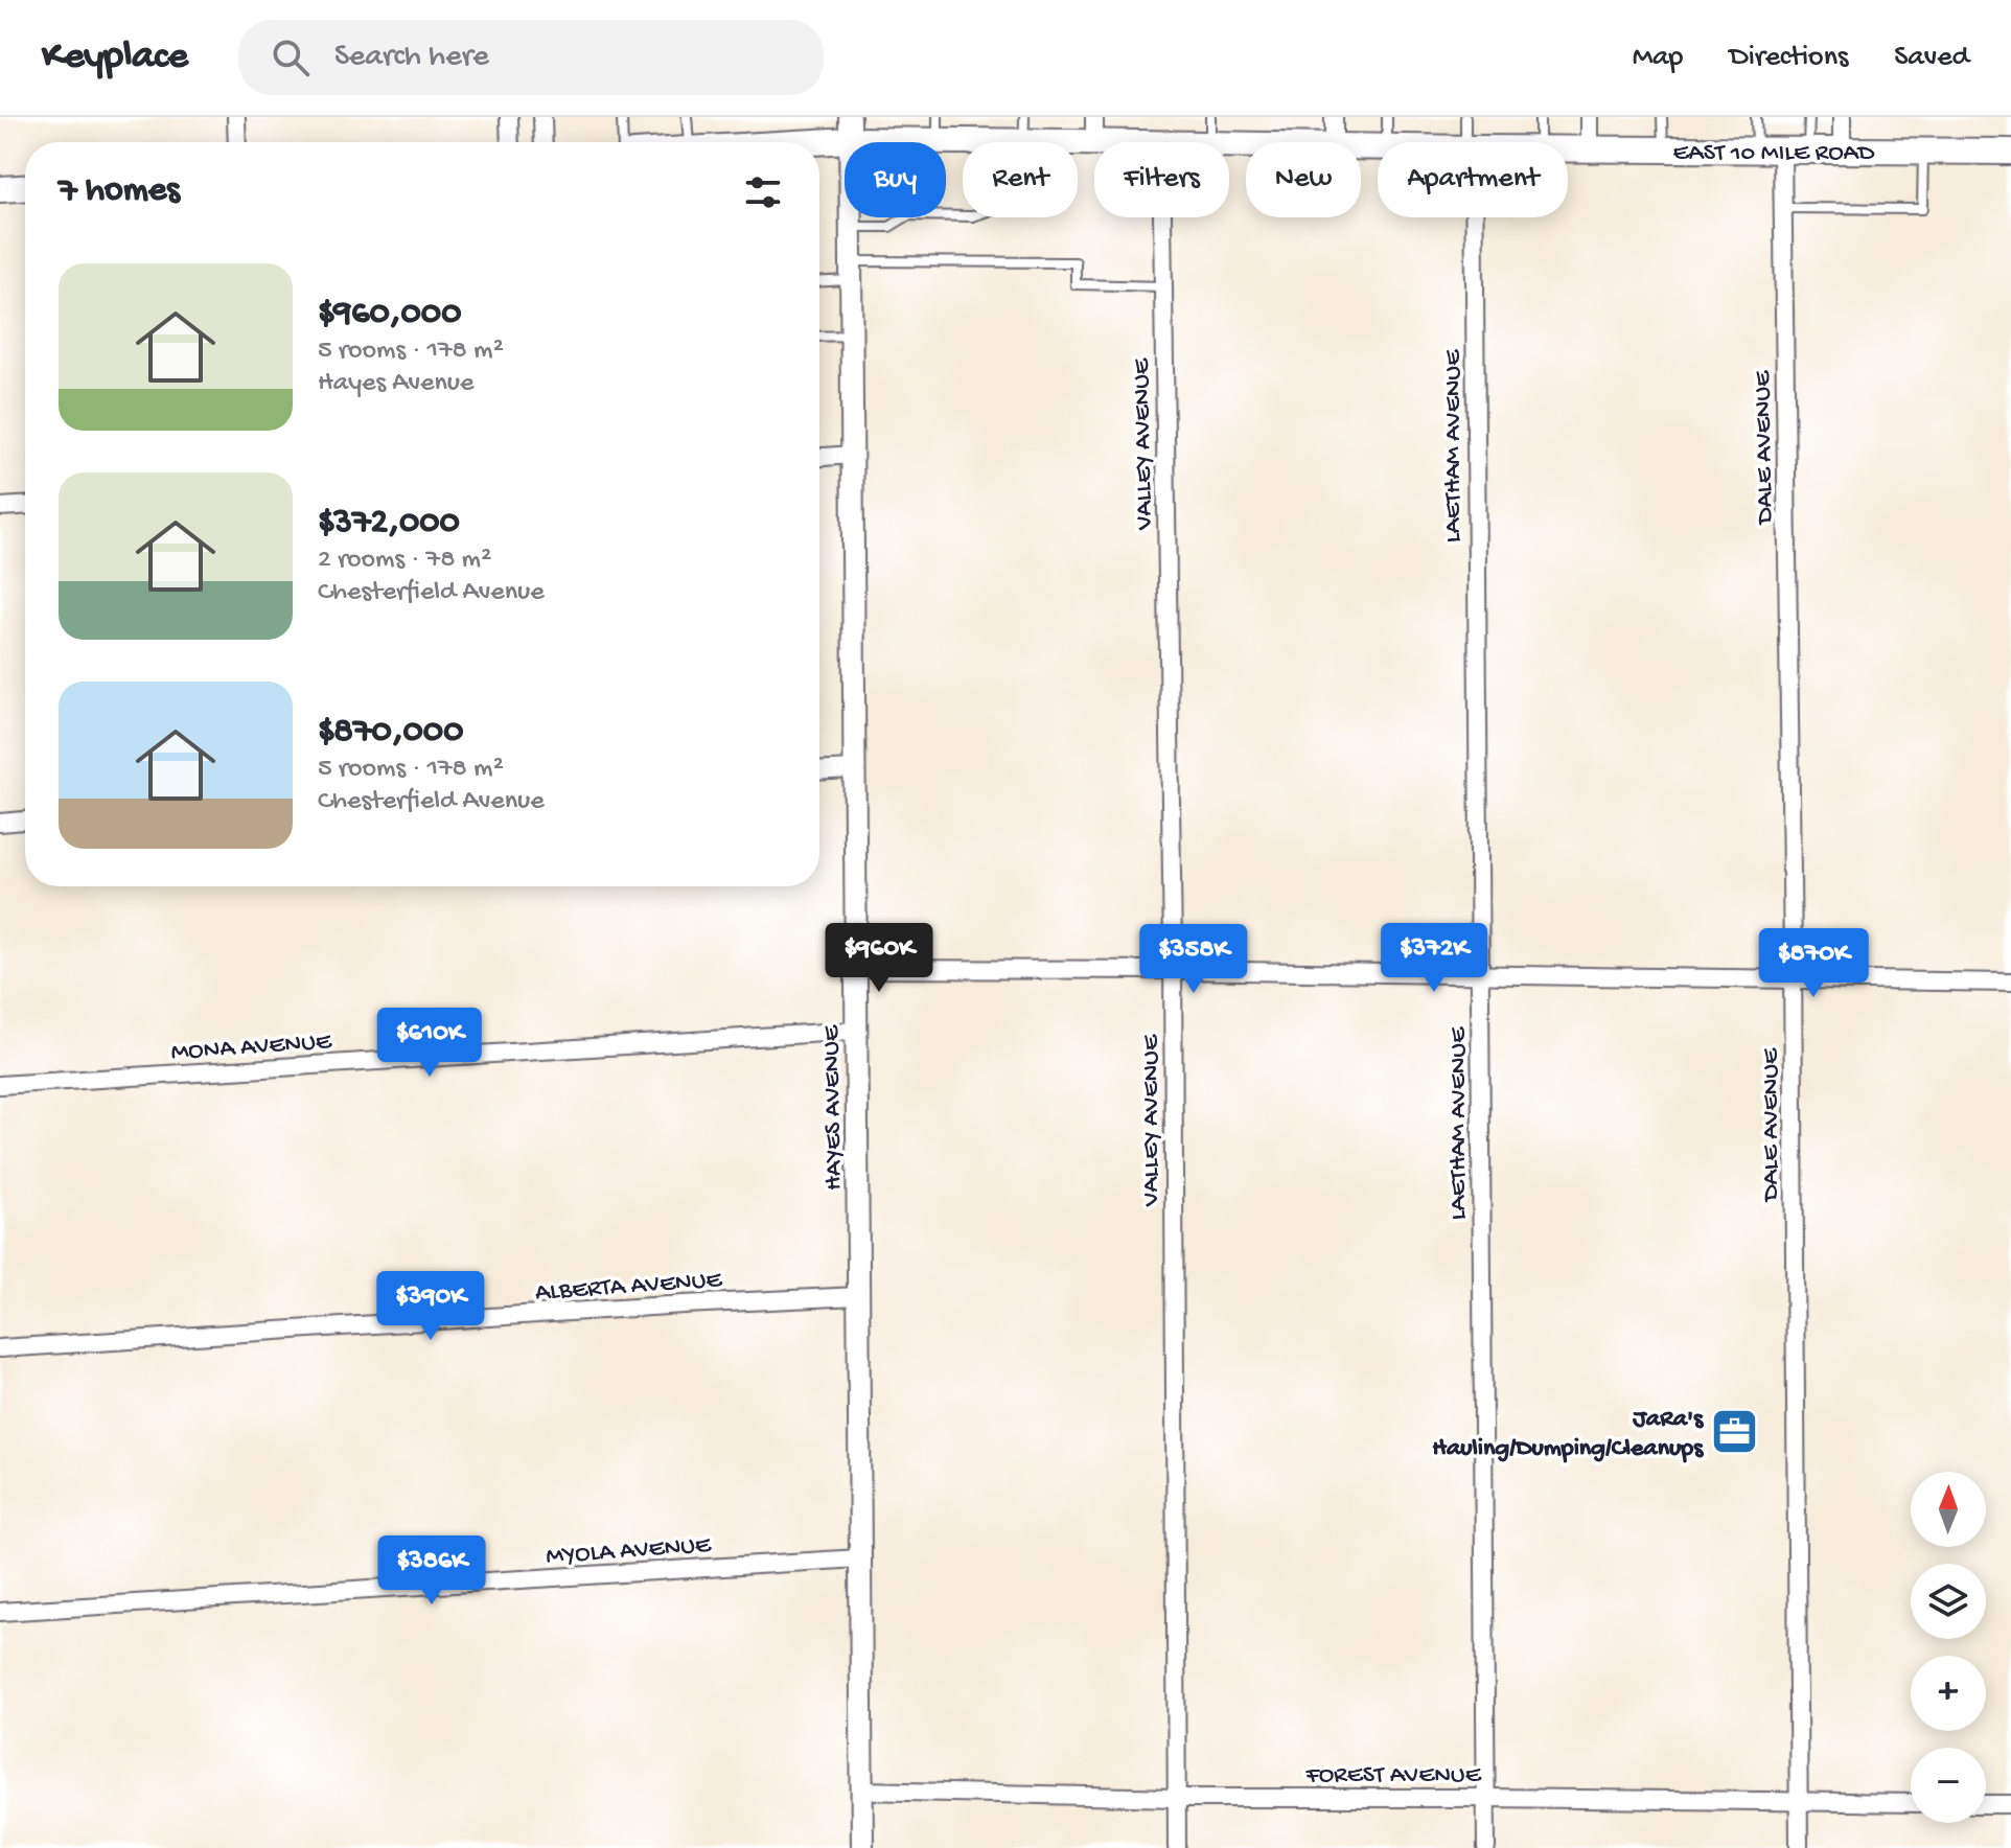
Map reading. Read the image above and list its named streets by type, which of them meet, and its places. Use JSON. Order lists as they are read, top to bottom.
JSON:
{
  "streets": {
    "main road": ["EAST 10 MILE ROAD"],
    "street": [
      "VALLEY AVENUE",
      "LAETHAM AVENUE",
      "DALE AVENUE",
      "MONA AVENUE",
      "HAYES AVENUE",
      "ALBERTA AVENUE",
      "MYOLA AVENUE",
      "FOREST AVENUE"
    ]
  },
  "crossings": [
    ["EAST 10 MILE ROAD", "DALE AVENUE"],
    ["EAST 10 MILE ROAD", "HAYES AVENUE"],
    ["VALLEY AVENUE", "FOREST AVENUE"],
    ["LAETHAM AVENUE", "FOREST AVENUE"],
    ["DALE AVENUE", "FOREST AVENUE"],
    ["MONA AVENUE", "HAYES AVENUE"],
    ["HAYES AVENUE", "ALBERTA AVENUE"],
    ["HAYES AVENUE", "MYOLA AVENUE"],
    ["HAYES AVENUE", "FOREST AVENUE"]
  ],
  "places": {
    "office": ["JaRa's Hauling/Dumping/Cleanups"]
  },
  "north": "top",
  "page": {
    "header": "Keyplace",
    "search": "Search here",
    "nav": ["Map", "Directions", "Saved"],
    "chip": [
      "Buy",
      "Rent",
      "Filters",
      "New",
      "Apartment"
    ],
    "heading": "7 homes",
    "list": [
      {
        "name": "$960,000",
        "note": "5 rooms · 178 m² · Hayes Avenue"
      },
      {
        "name": "$372,000",
        "note": "2 rooms · 78 m² · Chesterfield Avenue"
      },
      {
        "name": "$870,000",
        "note": "5 rooms · 178 m² · Chesterfield Avenue"
      }
    ],
    "price": [
      "$960K",
      "$372K",
      "$358K",
      "$870K",
      "$610K",
      "$390K",
      "$386K"
    ],
    "map_buttons": ["+", "−"]
  }
}
